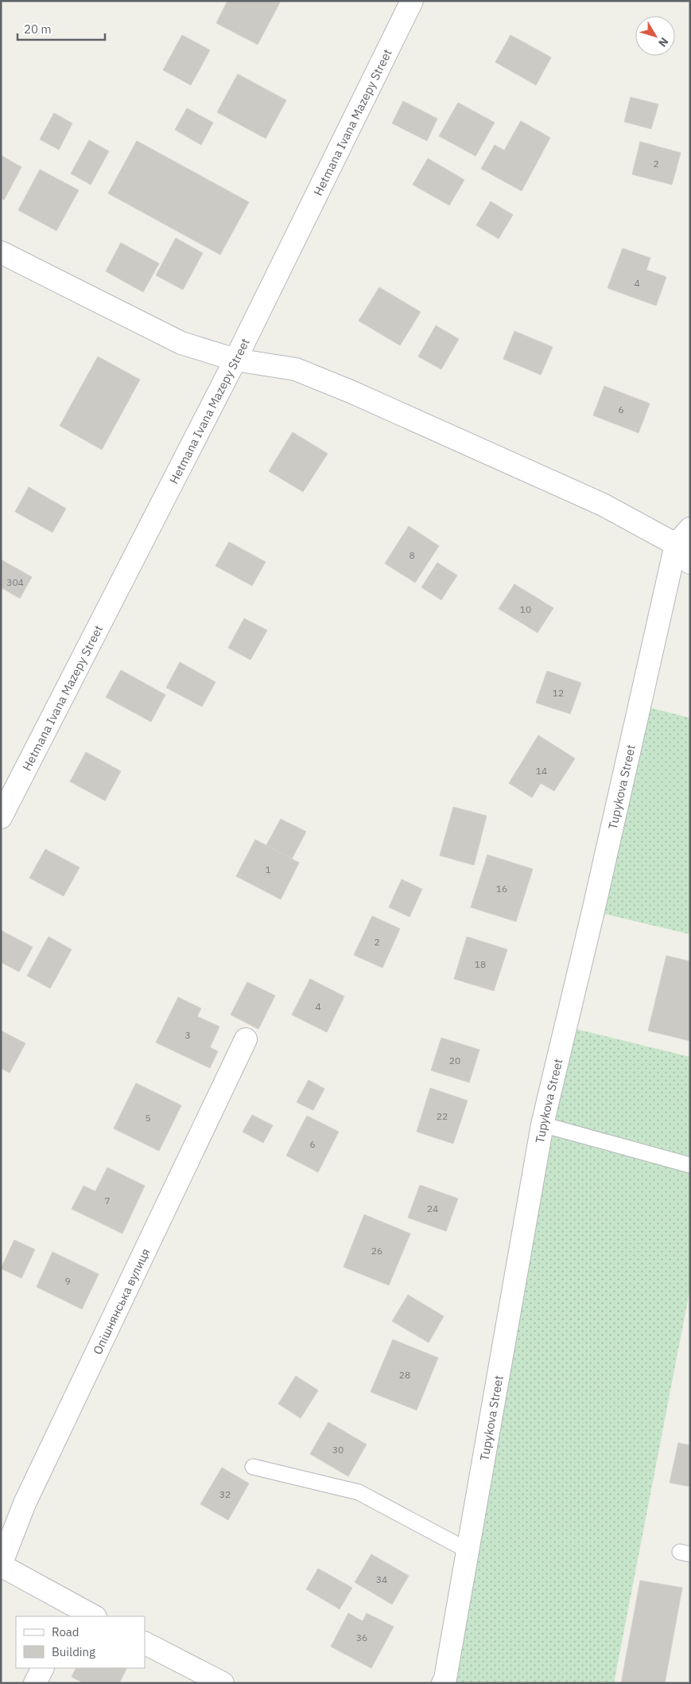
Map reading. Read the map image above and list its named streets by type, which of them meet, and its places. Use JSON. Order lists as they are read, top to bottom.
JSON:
{
  "streets": {
    "street": ["Hetmana Ivana Mazepy Street", "Tupykova Street", "Опішнянська вулиця"]
  },
  "house_numbers": [
    "2",
    "4",
    "6",
    "8",
    "304",
    "10",
    "12",
    "14",
    "1",
    "16",
    "2",
    "18",
    "4",
    "3",
    "20",
    "22",
    "5",
    "6",
    "7",
    "24",
    "26",
    "9",
    "28",
    "30",
    "32",
    "34",
    "36"
  ],
  "legend": ["Road", "Building"],
  "scale_bar": "20 m",
  "north": "bottom right"
}
